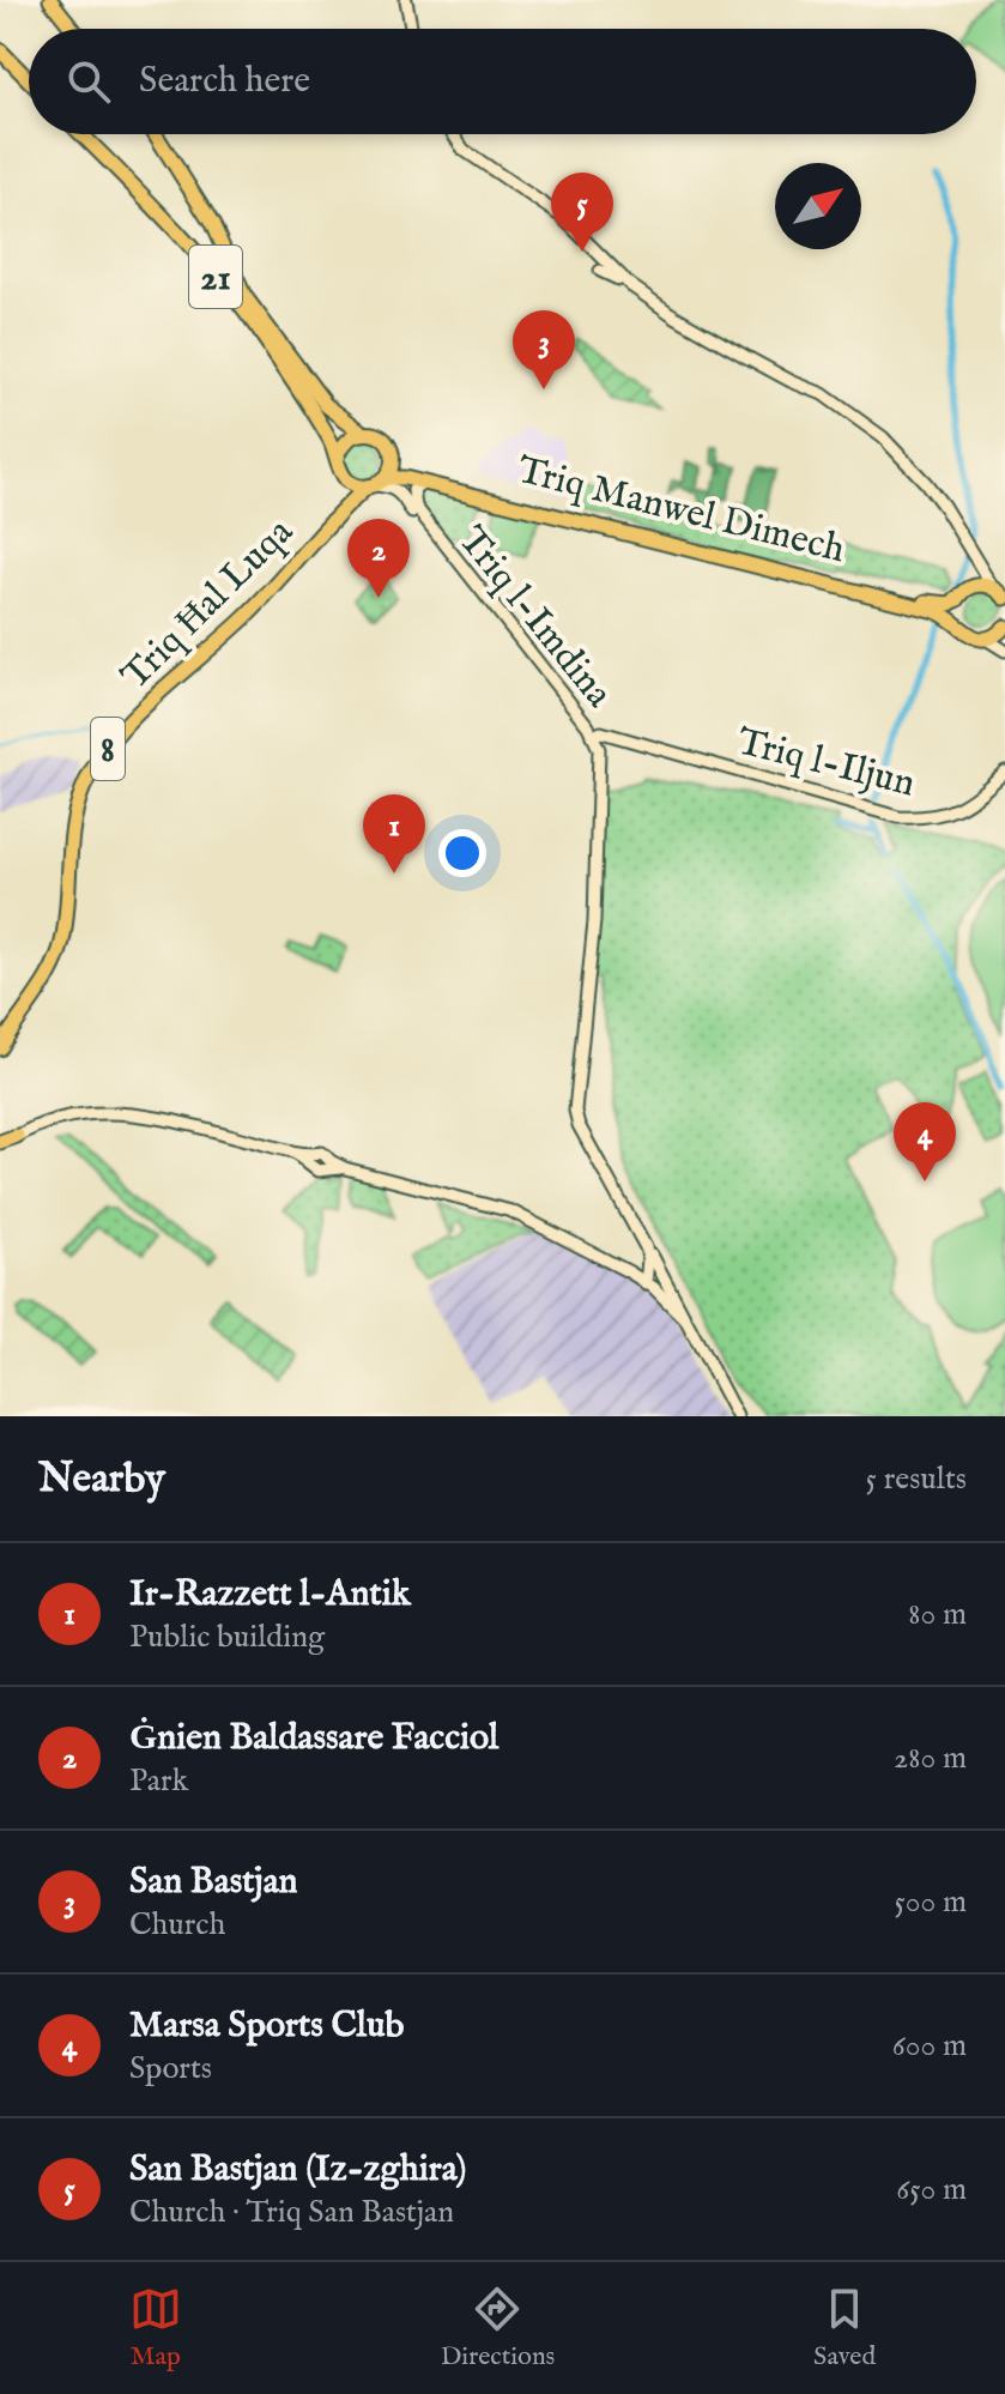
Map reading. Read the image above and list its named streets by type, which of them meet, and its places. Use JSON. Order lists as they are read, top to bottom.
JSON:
{
  "streets": {
    "highway": [
      "21",
      "Triq Manwel Dimech",
      "Triq Ħal Luqa",
      "8"
    ],
    "main road": ["Triq l-Imdina", "Triq l-Iljun"]
  },
  "crossings": [
    ["21", "Triq Manwel Dimech"],
    ["21", "Triq Ħal Luqa"],
    ["21", "Triq l-Imdina"],
    ["Triq Manwel Dimech", "Triq Ħal Luqa"],
    ["Triq Manwel Dimech", "Triq l-Imdina"],
    ["Triq Ħal Luqa", "Triq l-Imdina"],
    ["Triq l-Imdina", "Triq l-Iljun"]
  ],
  "north": "top right",
  "page": {
    "search": "Search here",
    "pins": [
      "5",
      "3",
      "2",
      "1",
      "4"
    ],
    "heading": ["Nearby", "5 results"],
    "list": [
      {
        "mark": "1",
        "name": "Ir-Razzett l-Antik",
        "note": "Public building",
        "value": "80 m"
      },
      {
        "mark": "2",
        "name": "Ġnien Baldassare Facciol",
        "note": "Park",
        "value": "280 m"
      },
      {
        "mark": "3",
        "name": "San Bastjan",
        "note": "Church",
        "value": "500 m"
      },
      {
        "mark": "4",
        "name": "Marsa Sports Club",
        "note": "Sports",
        "value": "600 m"
      },
      {
        "mark": "5",
        "name": "San Bastjan (Iz-zghira)",
        "note": "Church · Triq San Bastjan",
        "value": "650 m"
      }
    ],
    "nav": ["Map", "Directions", "Saved"]
  }
}
